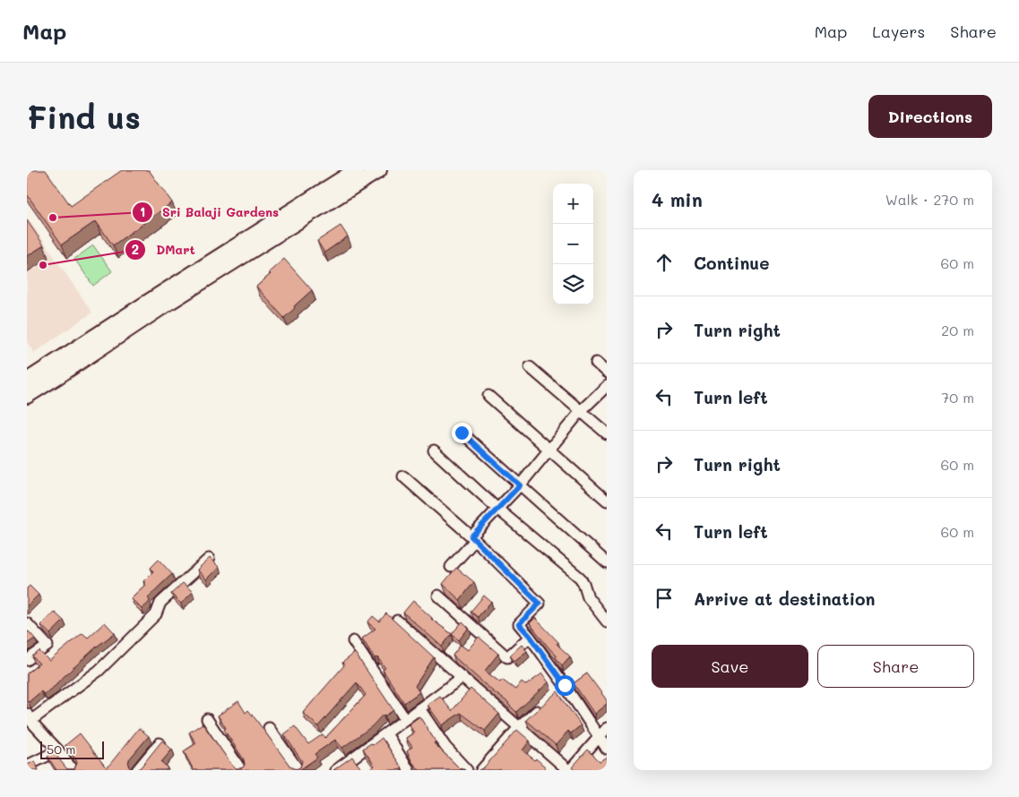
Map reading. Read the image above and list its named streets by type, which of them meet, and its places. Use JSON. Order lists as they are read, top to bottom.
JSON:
{
  "places": ["Sri Balaji Gardens", "DMart"],
  "scale_bar": "50 m",
  "page": {
    "header": "Map",
    "nav": ["Map", "Layers", "Share"],
    "buttons": [
      "Directions",
      ["Save", "Share"]
    ],
    "title": "Find us",
    "heading": ["4 min", "Walk · 270 m"],
    "map_buttons": ["+", "−"],
    "list": [
      ["Continue", "60 m"],
      ["Turn right", "20 m"],
      ["Turn left", "70 m"],
      ["Turn right", "60 m"],
      ["Turn left", "60 m"],
      "Arrive at destination"
    ],
    "scale": "50 m"
  }
}
